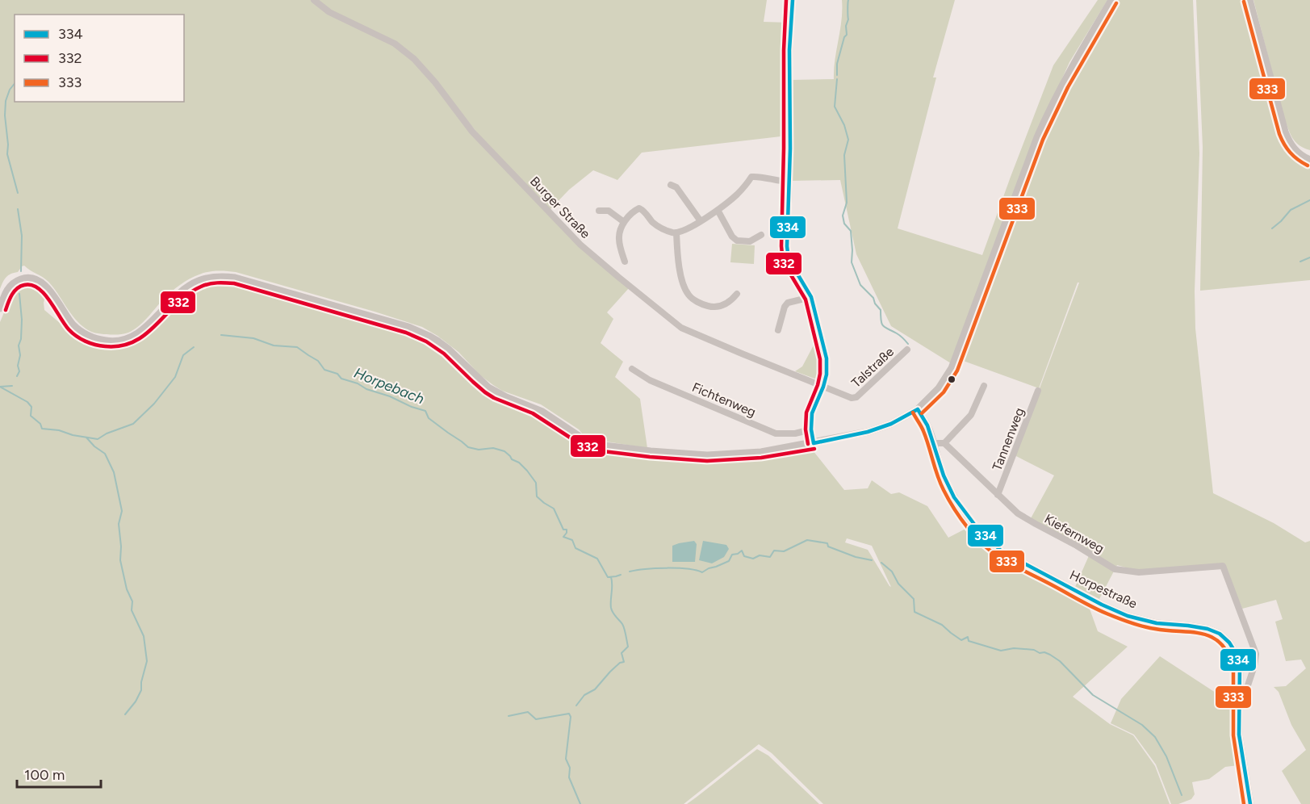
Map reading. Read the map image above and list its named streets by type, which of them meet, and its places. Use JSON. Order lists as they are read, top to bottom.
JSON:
{
  "streets": {
    "street": [
      "Burger Straße",
      "Talstraße",
      "Fichtenweg",
      "Tannenweg",
      "Kiefernweg",
      "Horpestraße"
    ]
  },
  "crossings": [
    ["Burger Straße", "Talstraße"],
    ["Tannenweg", "Kiefernweg"]
  ],
  "water": ["Horpebach"],
  "lines": ["transit line 334", "transit line 332", "transit line 333"],
  "legend": ["334", "332", "333"],
  "scale_bar": "100 m"
}
